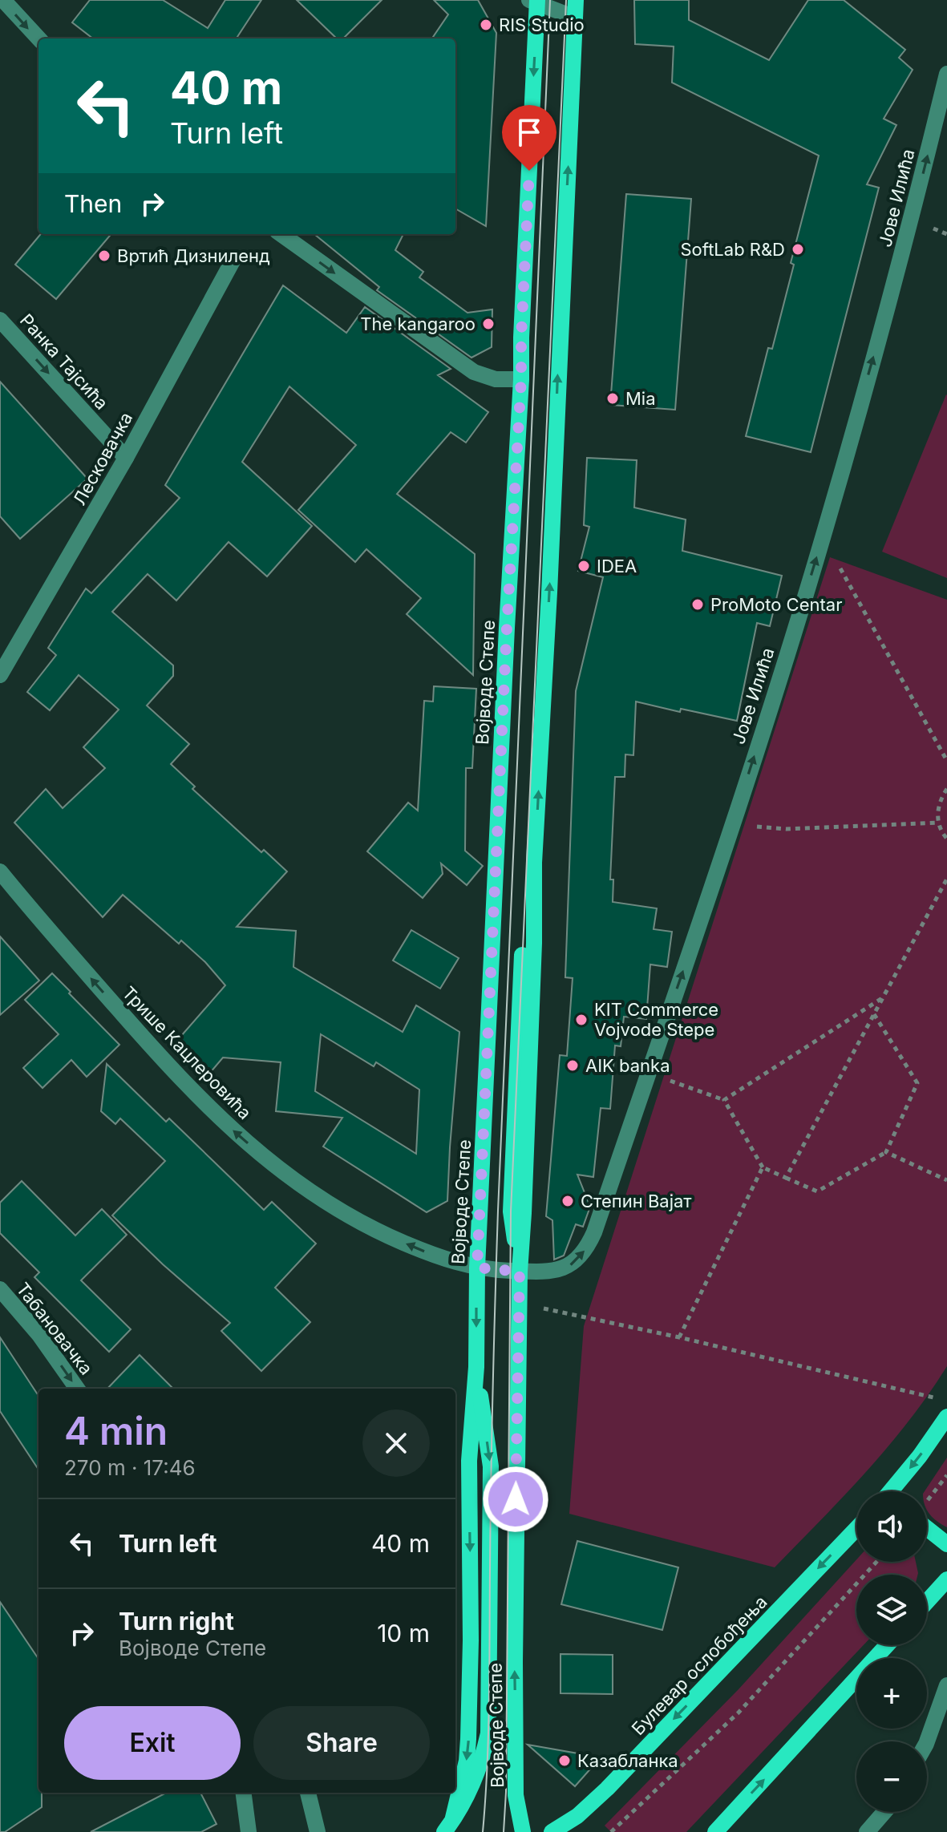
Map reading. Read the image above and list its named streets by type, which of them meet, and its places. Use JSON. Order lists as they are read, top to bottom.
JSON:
{
  "streets": {
    "main road": ["Војводе Степе", "Булевар ослобођења"],
    "street": [
      "Јове Илића",
      "Ранка Тајсића",
      "Лесковачка",
      "Трише Кацлеровића",
      "Табановачка"
    ]
  },
  "crossings": [
    ["Јове Илића", "Војводе Степе"],
    ["Јове Илића", "Трише Кацлеровића"],
    ["Ранка Тајсића", "Лесковачка"],
    ["Војводе Степе", "Трише Кацлеровића"]
  ],
  "one_way": [
    "Јове Илића",
    "Ранка Тајсића",
    "Трише Кацлеровића",
    "Табановачка"
  ],
  "places": [
    "RIS Studio",
    "SoftLab R&D",
    "Вртић Дизниленд",
    "The kangaroo",
    "Mia",
    "IDEA",
    "ProMoto Centar",
    "KIT Commerce Vojvode Stepe",
    "AIK banka",
    "Степин Вајат",
    "Казабланка"
  ],
  "page": {
    "turn": ["40 m", "Turn left"],
    "then": "Then",
    "heading": ["4 min", "270 m · 17:46"],
    "map_buttons": ["+", "−"],
    "list": [
      {
        "name": "Turn left",
        "value": "40 m"
      },
      {
        "name": "Turn right",
        "note": "Војводе Степе",
        "value": "10 m"
      }
    ],
    "buttons": ["Exit", "Share"]
  }
}
